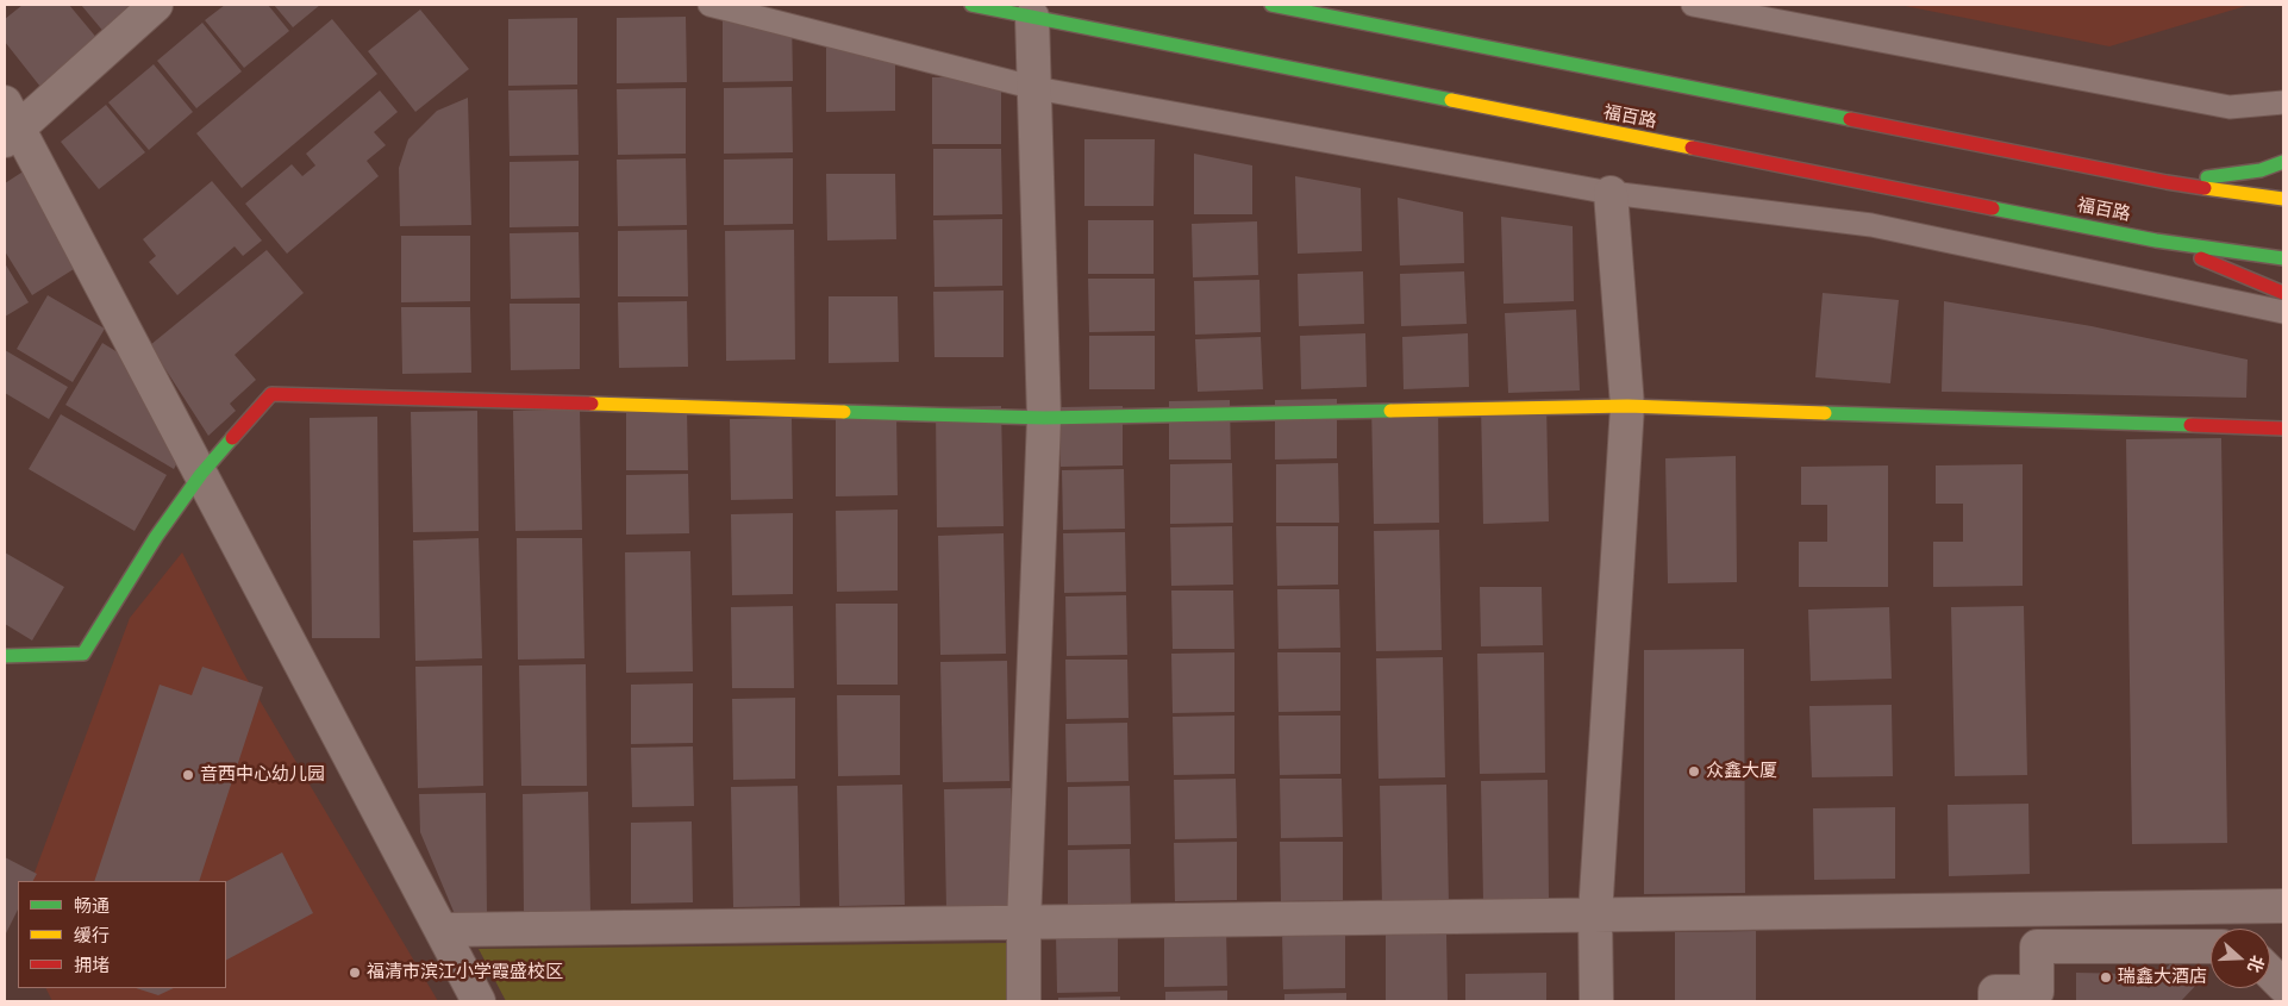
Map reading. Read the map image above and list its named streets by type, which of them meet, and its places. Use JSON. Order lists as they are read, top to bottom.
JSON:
{
  "streets": {
    "main road": ["福百路"]
  },
  "places": [
    "众鑫大厦",
    "音西中心幼儿园",
    "福清市滨江小学霞盛校区",
    "瑞鑫大酒店"
  ],
  "legend": ["畅通", "缓行", "拥堵"],
  "north": "right"
}
